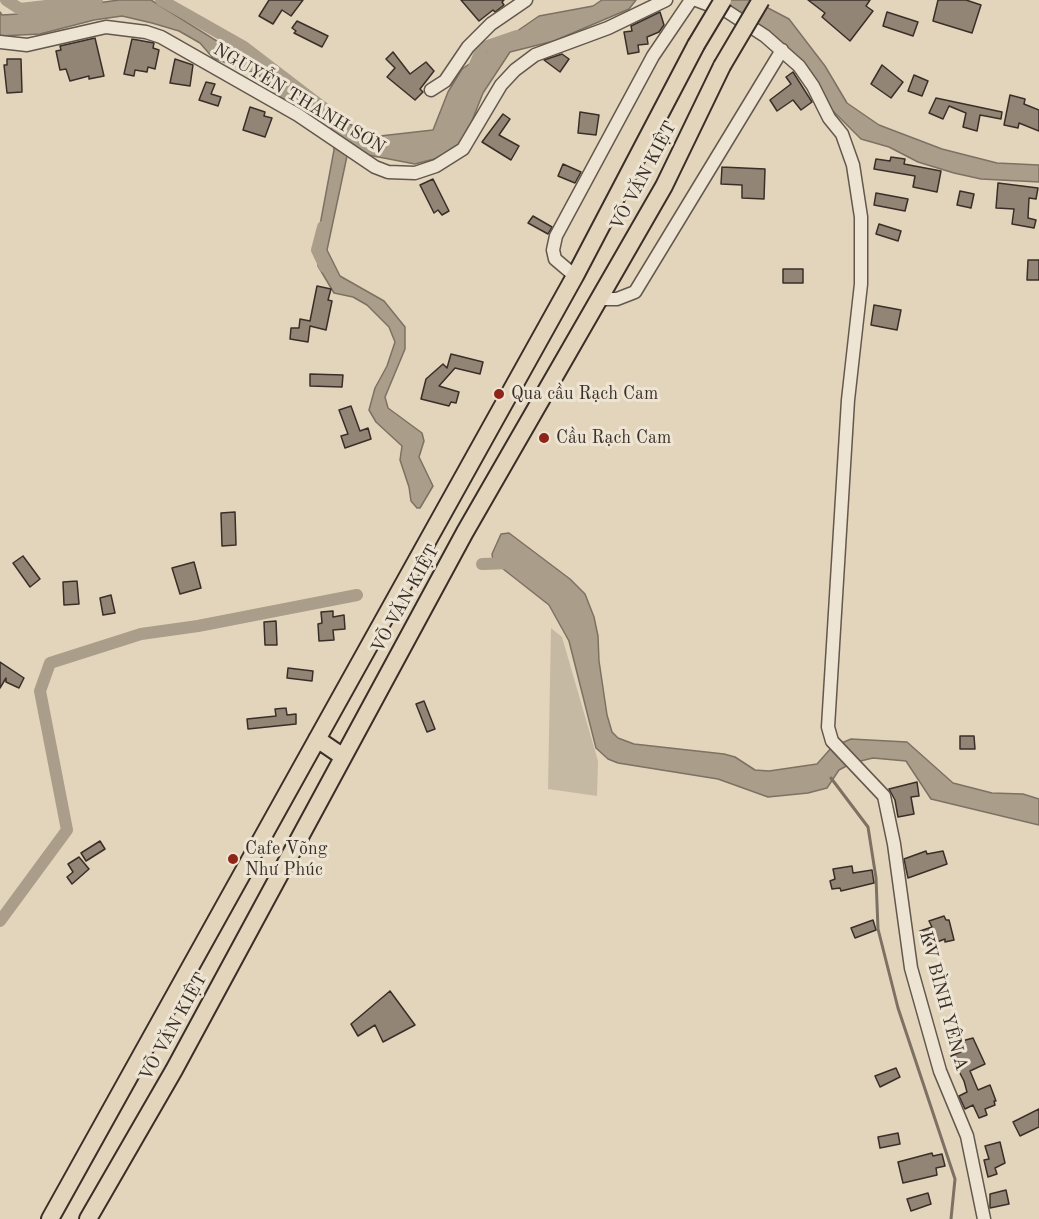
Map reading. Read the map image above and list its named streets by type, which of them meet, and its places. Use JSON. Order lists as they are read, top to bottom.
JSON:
{
  "streets": {
    "main road": ["VÕ VĂN KIỆT"],
    "street": ["NGUYỄN THANH SƠN", "KV BÌNH YÊN A"]
  },
  "places": ["Qua cầu Rạch Cam", "Cầu Rạch Cam", "Cafe Võng Như Phúc"]
}
